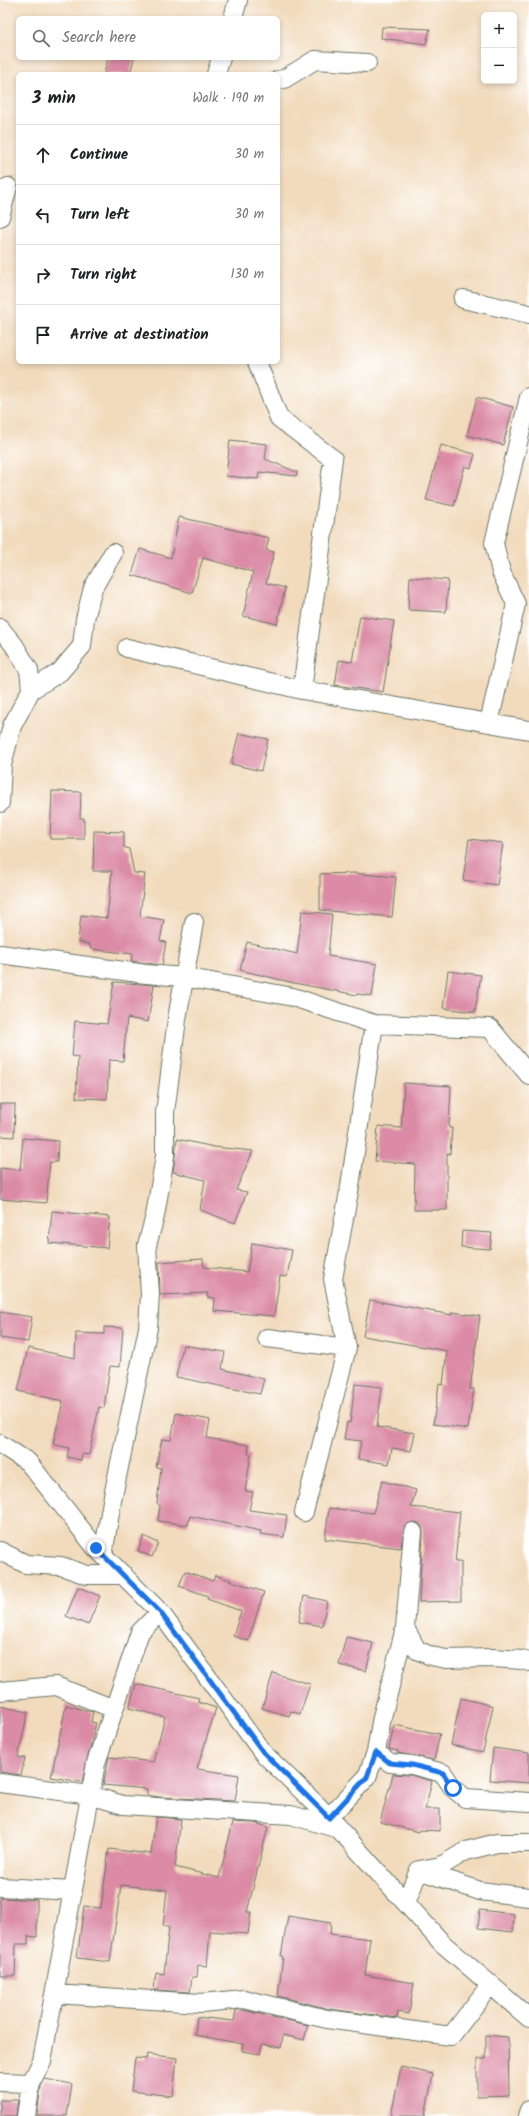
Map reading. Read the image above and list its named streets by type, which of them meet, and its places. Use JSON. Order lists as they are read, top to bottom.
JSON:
{
  "page": {
    "map_buttons": ["+", "−"],
    "search": "Search here",
    "heading": ["3 min", "Walk · 190 m"],
    "list": [
      ["Continue", "30 m"],
      ["Turn left", "30 m"],
      ["Turn right", "130 m"],
      "Arrive at destination"
    ]
  }
}
